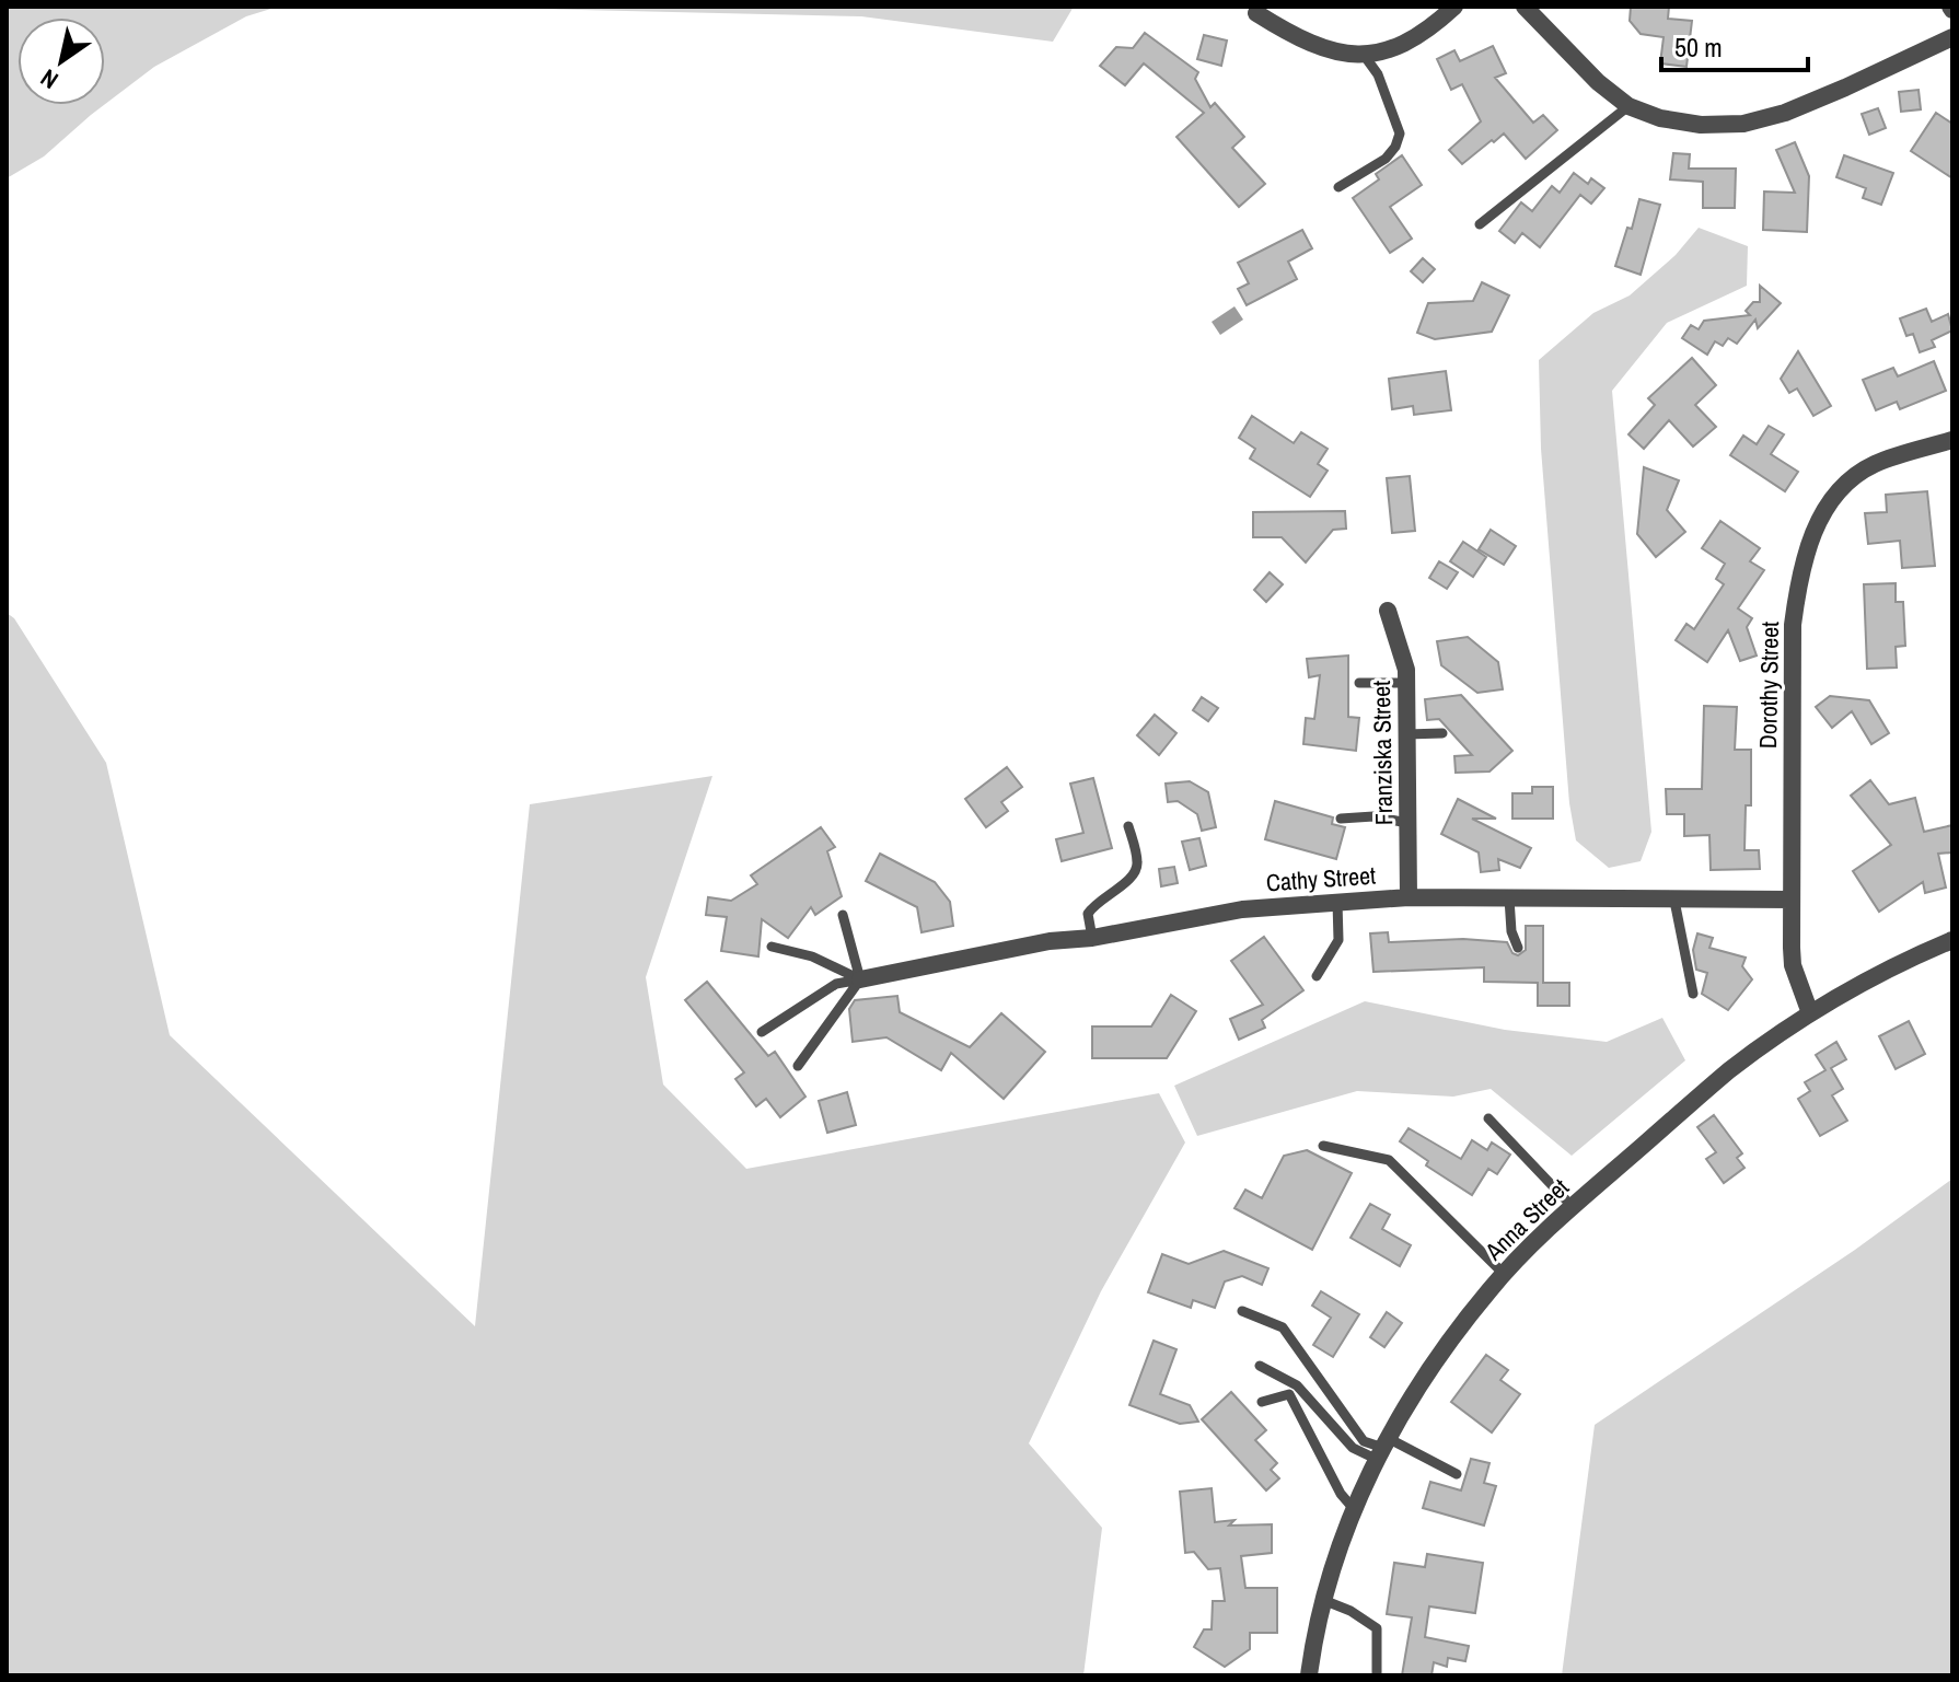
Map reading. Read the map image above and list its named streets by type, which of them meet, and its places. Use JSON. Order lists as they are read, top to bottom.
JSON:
{
  "streets": {
    "street": [
      "Dorothy Street",
      "Franziska Street",
      "Cathy Street",
      "Anna Street"
    ]
  },
  "crossings": [
    ["Dorothy Street", "Cathy Street"],
    ["Dorothy Street", "Anna Street"],
    ["Franziska Street", "Cathy Street"]
  ],
  "scale_bar": "50 m",
  "north": "bottom left"
}
